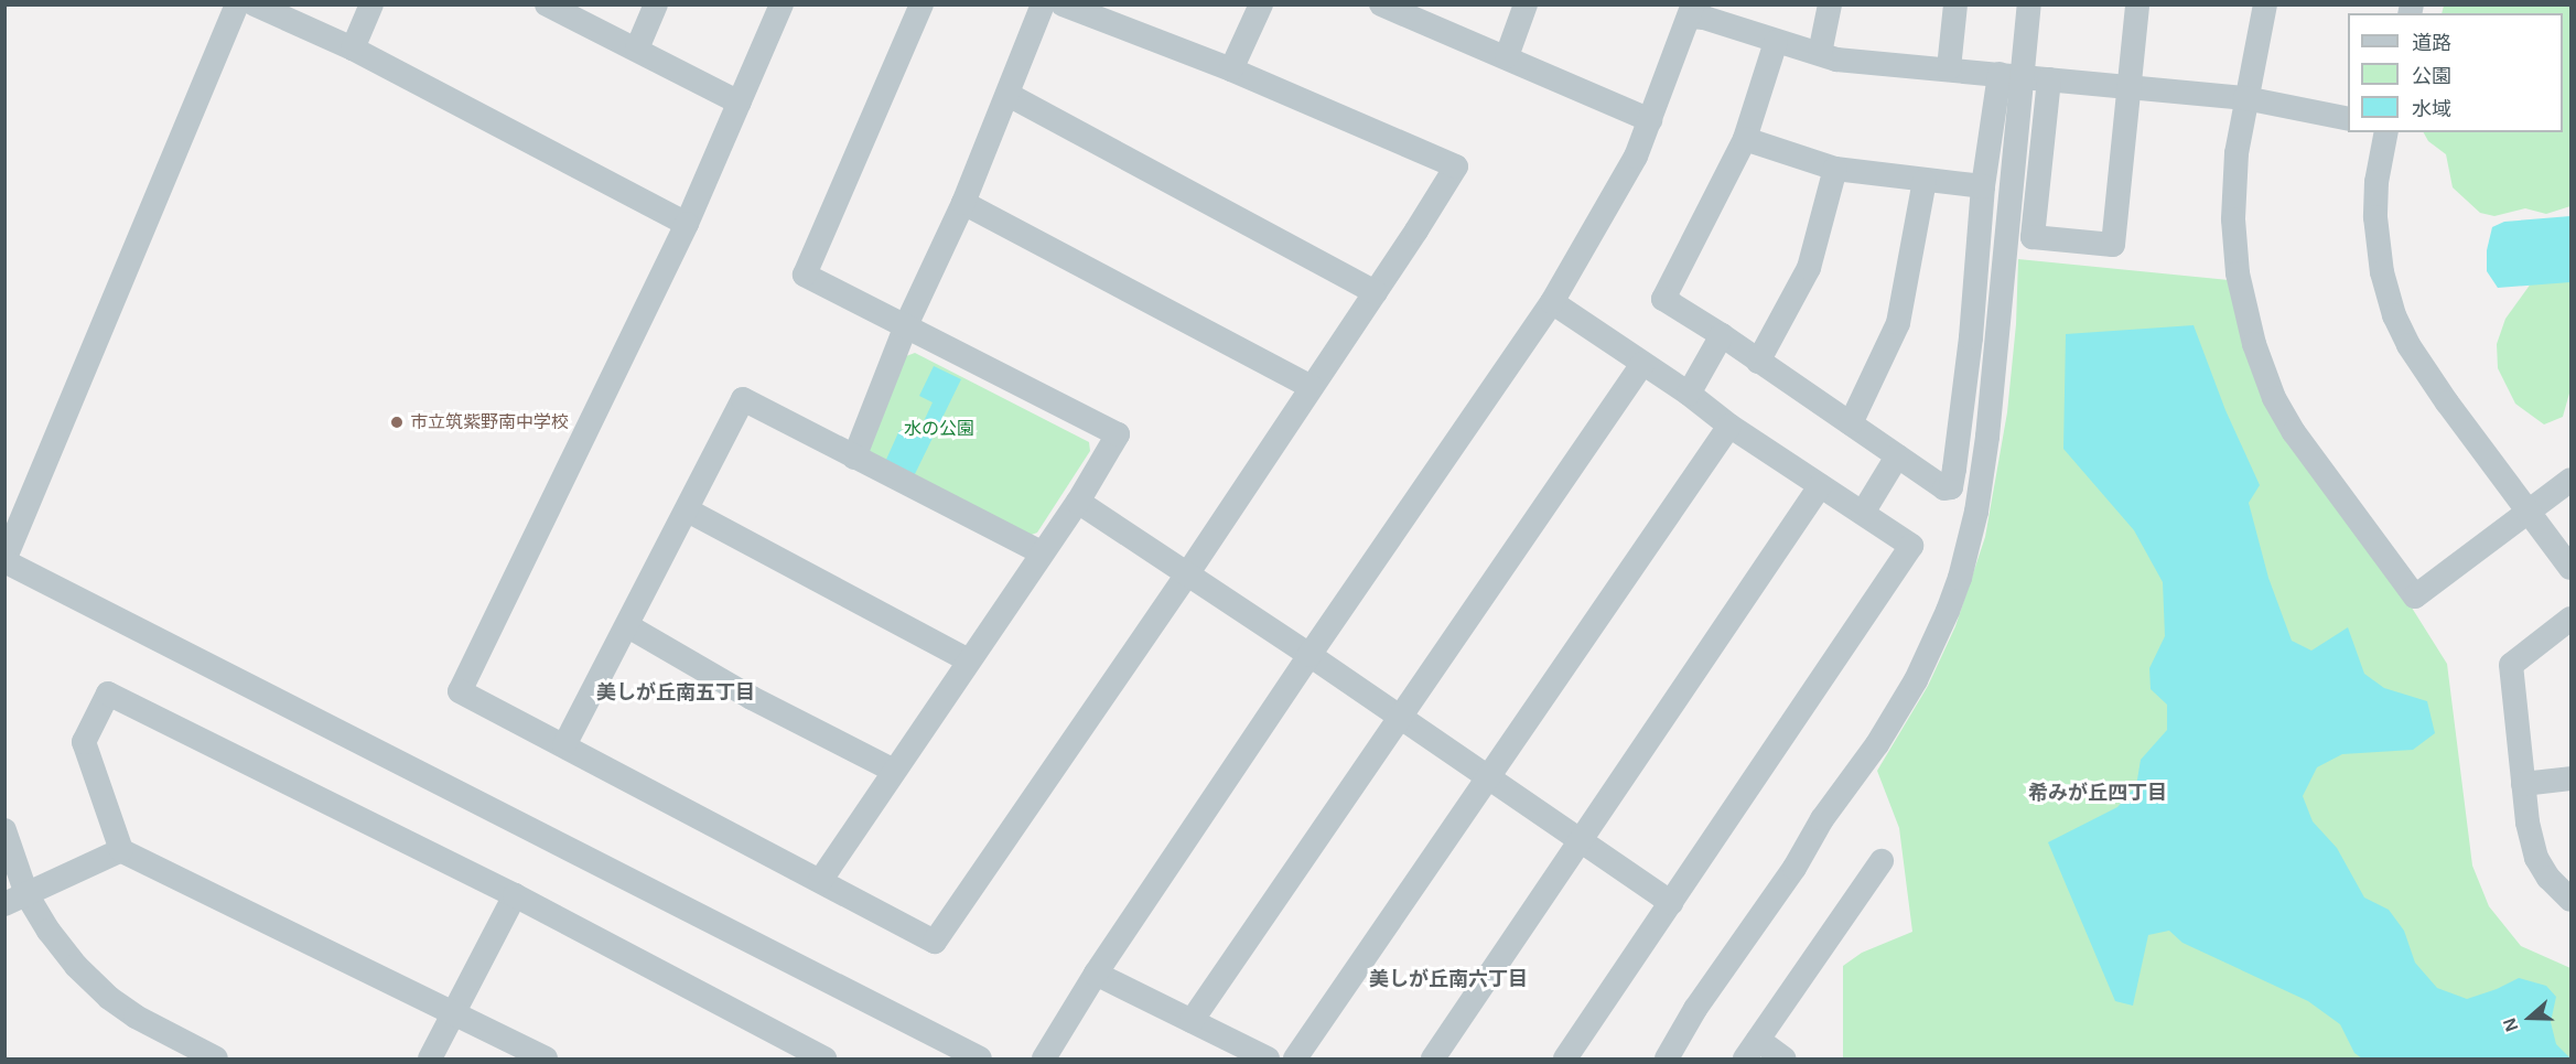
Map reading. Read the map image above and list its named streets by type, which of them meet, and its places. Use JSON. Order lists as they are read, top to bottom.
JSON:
{
  "districts": ["美しが丘南五丁目", "希みが丘四丁目", "美しが丘南六丁目"],
  "parks": ["水の公園"],
  "places": ["市立筑紫野南中学校"],
  "legend": ["道路", "公園", "水域"],
  "north": "left"
}
